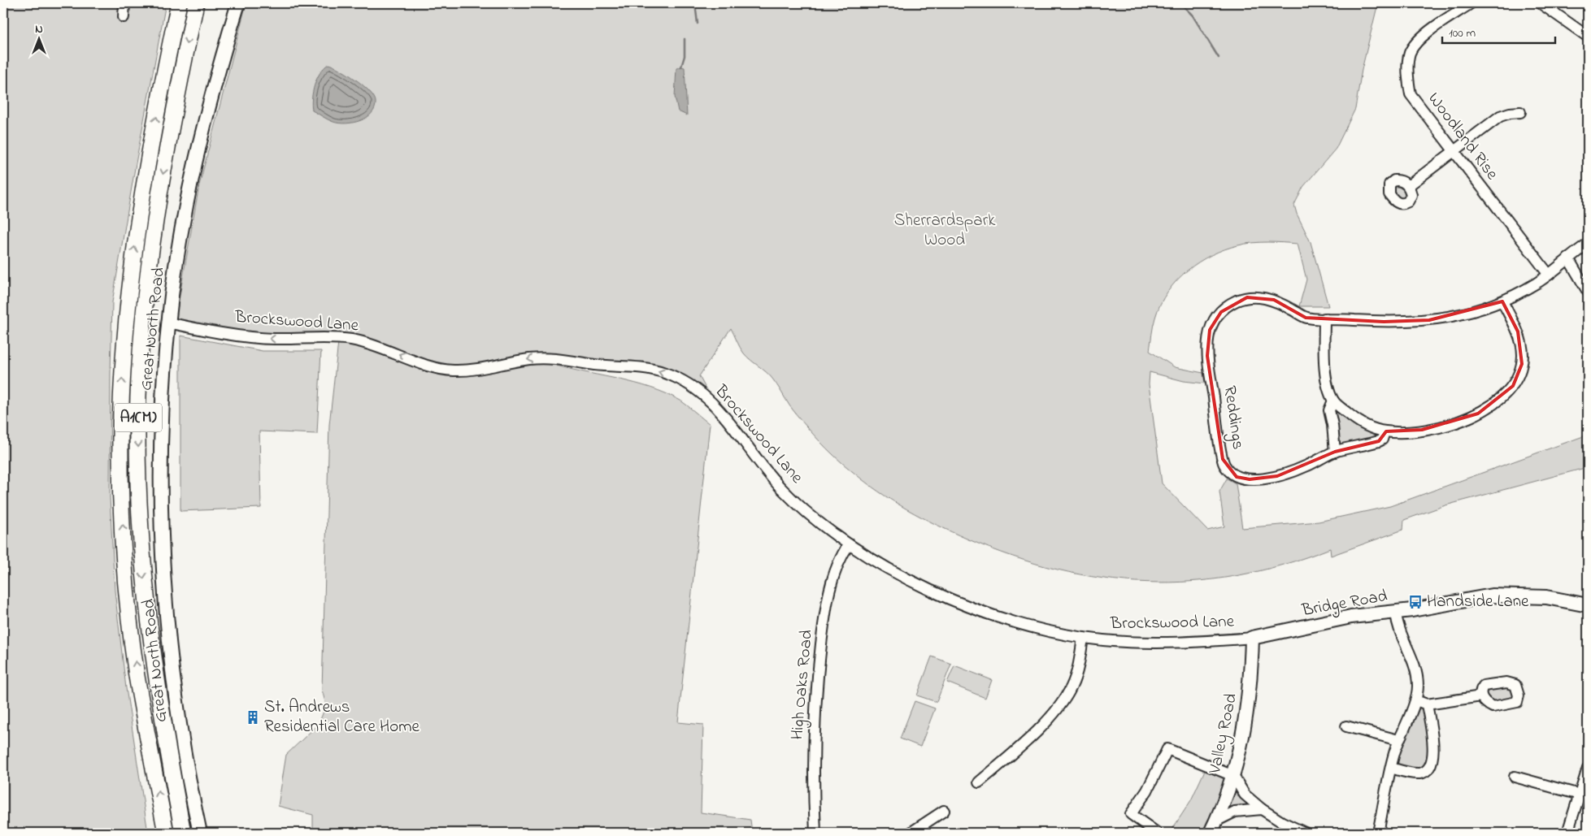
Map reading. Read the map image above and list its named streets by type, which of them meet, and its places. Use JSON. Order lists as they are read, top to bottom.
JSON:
{
  "streets": {
    "highway": ["A1(M)"],
    "main road": ["Great North Road", "Bridge Road", "Valley Road"],
    "street": [
      "Woodland Rise",
      "Brockswood Lane",
      "Reddings",
      "High Oaks Road"
    ]
  },
  "crossings": [
    ["Woodland Rise", "Reddings"],
    ["Brockswood Lane", "Great North Road"],
    ["Brockswood Lane", "Bridge Road"],
    ["Brockswood Lane", "High Oaks Road"],
    ["Brockswood Lane", "Valley Road"],
    ["Bridge Road", "Valley Road"]
  ],
  "one_way": ["Brockswood Lane"],
  "parks": ["Sherrardspark Wood"],
  "places": {
    "bus stop": ["Handside Lane"],
    "building": ["St. Andrews Residential Care Home"]
  },
  "scale_bar": "100 m",
  "north": "top"
}
